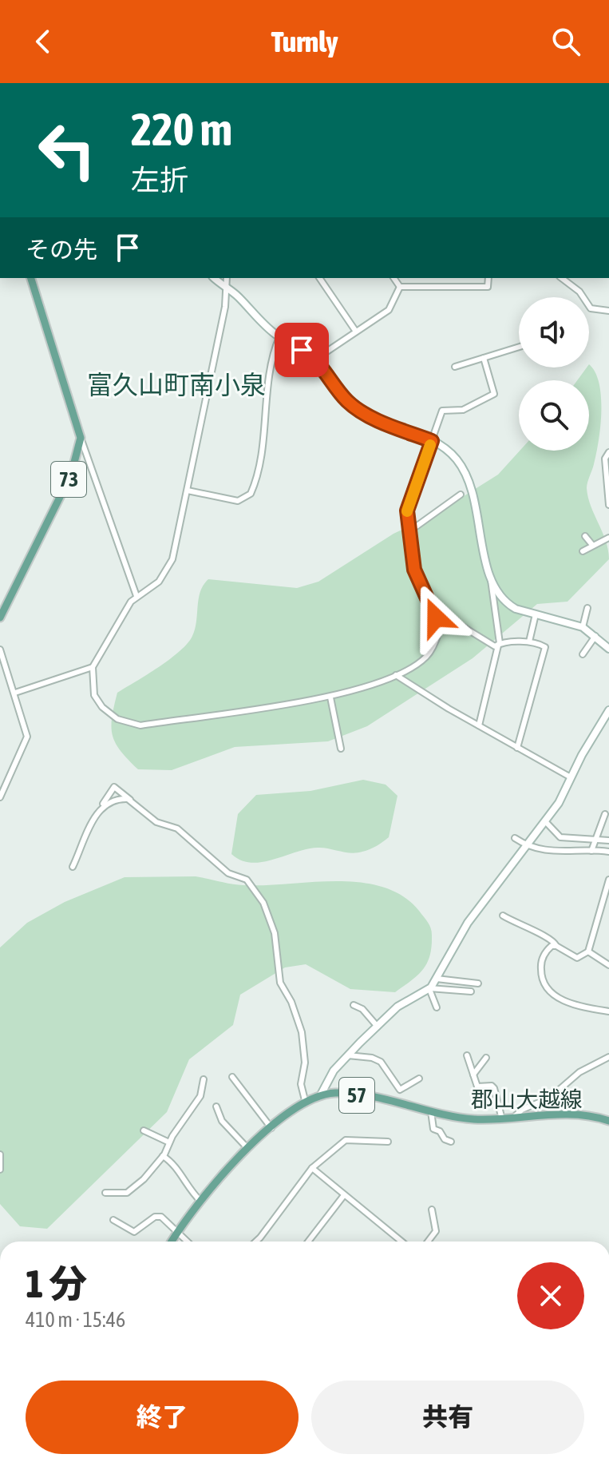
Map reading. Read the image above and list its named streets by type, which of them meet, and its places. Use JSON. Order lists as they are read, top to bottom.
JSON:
{
  "streets": {
    "main road": ["73", "57", "郡山大越線"]
  },
  "districts": ["富久山町南小泉"],
  "page": {
    "header": "Turnly",
    "turn": ["220 m", "左折"],
    "then": "その先",
    "heading": ["1 分", "410 m · 15:46"],
    "buttons": ["終了", "共有"]
  }
}
